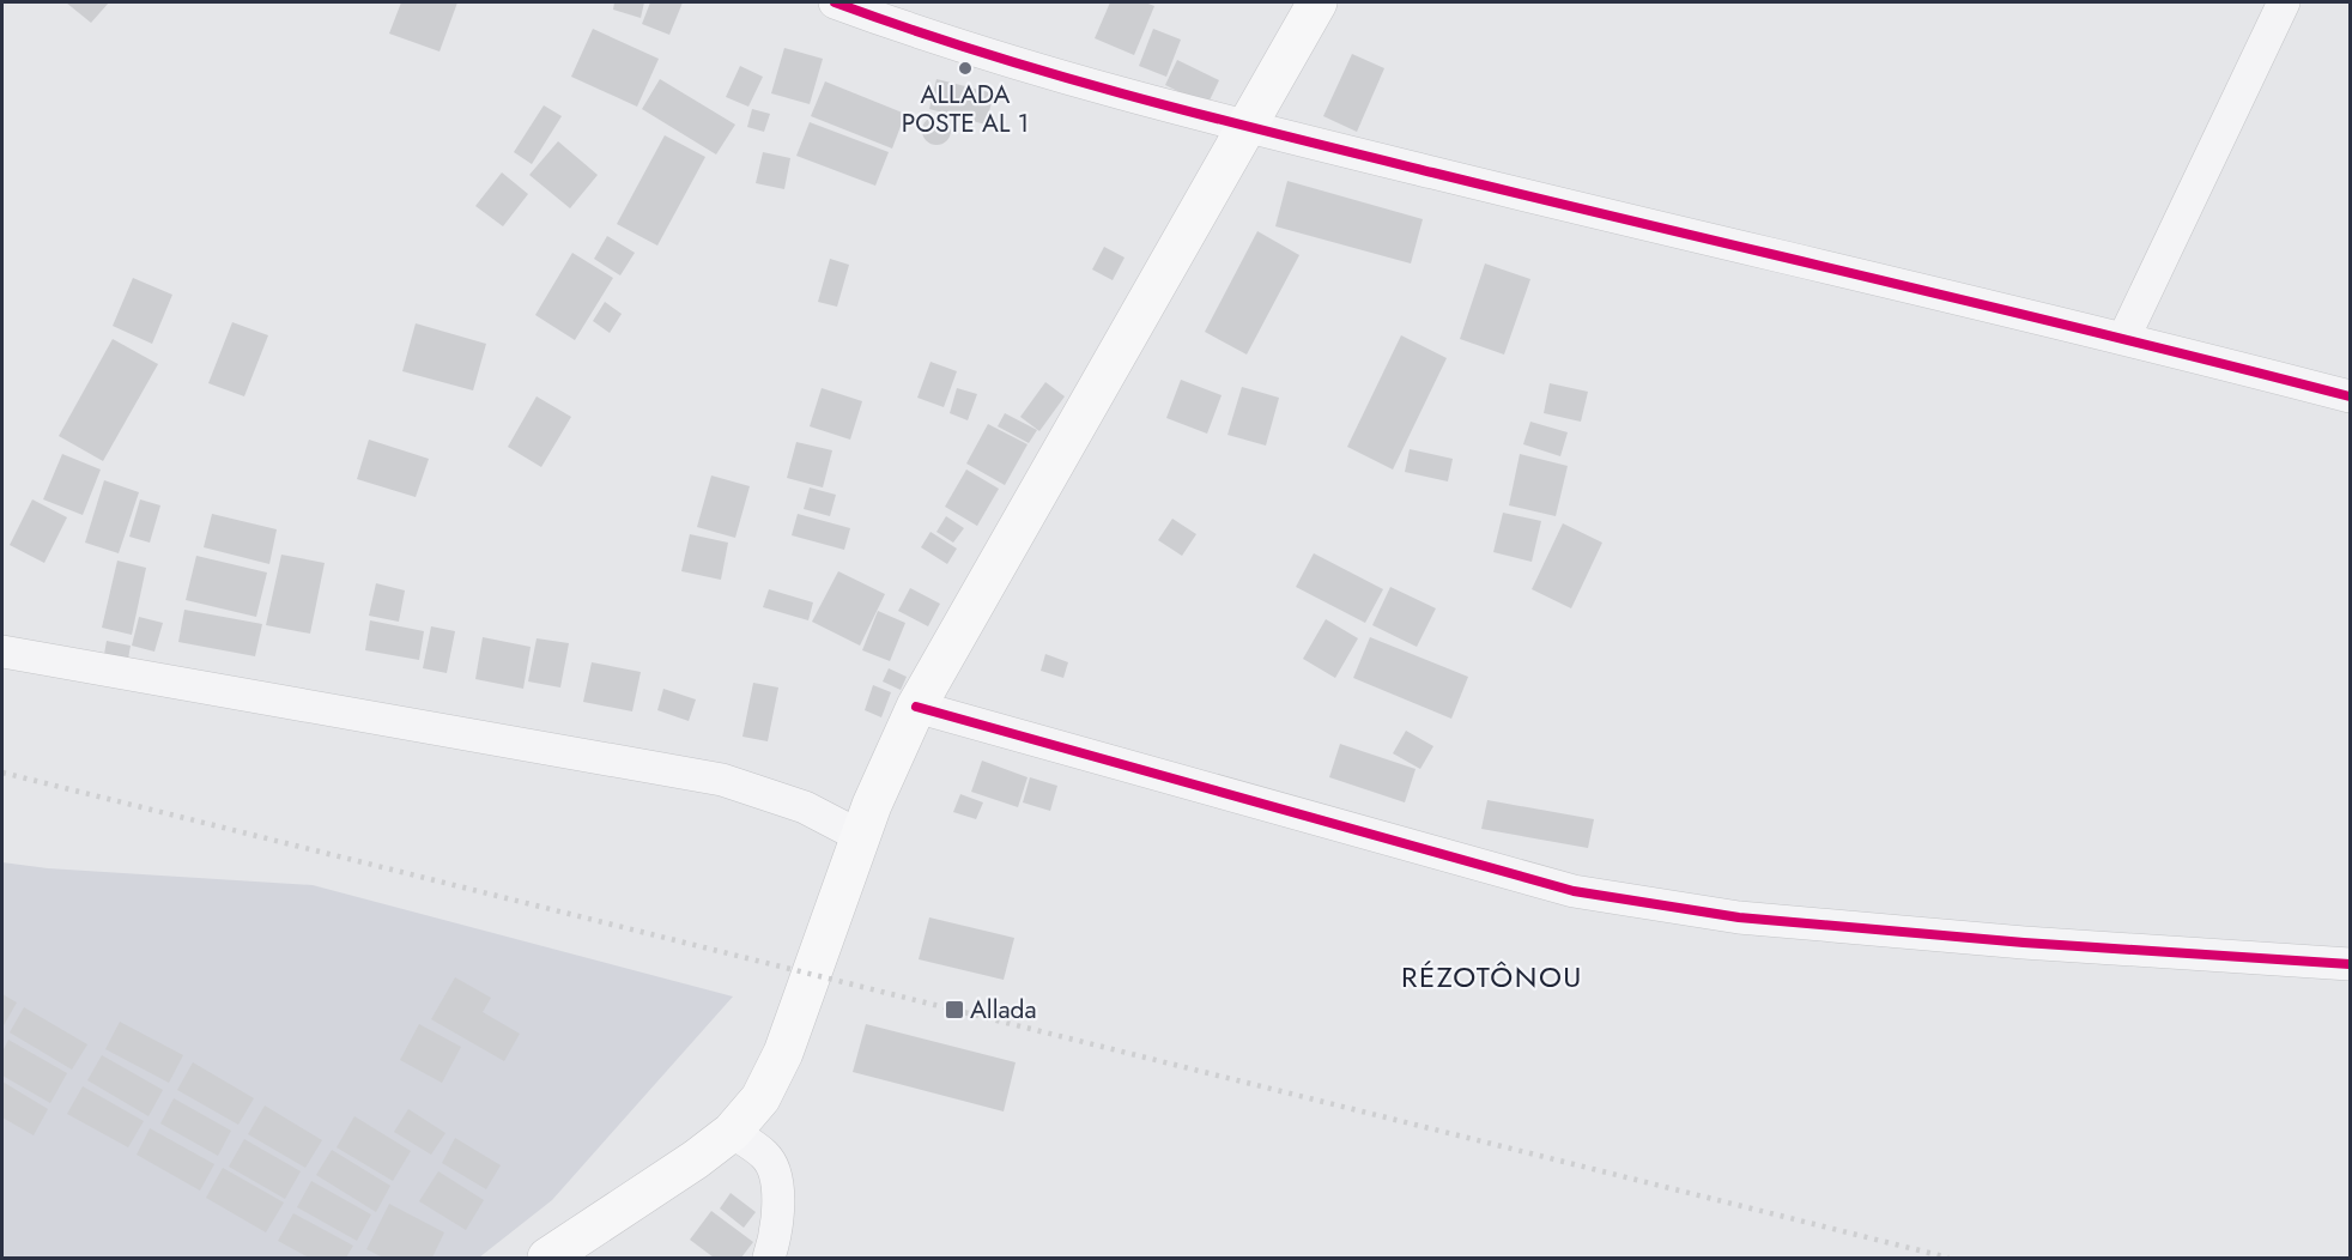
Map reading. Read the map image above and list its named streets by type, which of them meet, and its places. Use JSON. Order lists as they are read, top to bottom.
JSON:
{
  "districts": ["RÉZOTÔNOU"],
  "places": {
    "other": ["ALLADA POSTE AL 1"],
    "transit": ["Allada"]
  }
}
